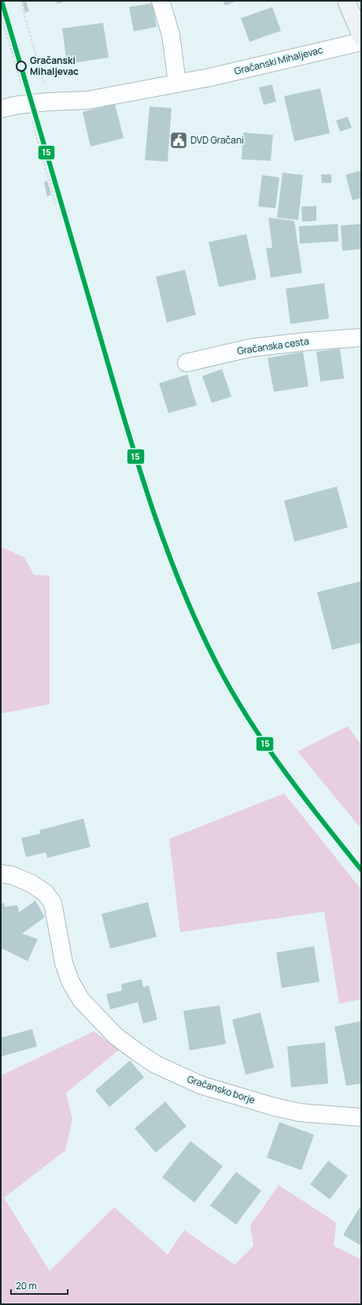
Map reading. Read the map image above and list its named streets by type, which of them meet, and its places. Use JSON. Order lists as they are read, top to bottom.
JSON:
{
  "streets": {
    "street": ["Gračanski Mihaljevac", "Gračanska cesta", "Gračansko borje"]
  },
  "places": {
    "other": ["Gračanski Mihaljevac"],
    "public building": ["DVD Gračani"]
  },
  "lines": ["transit line 15"],
  "scale_bar": "20 m"
}
